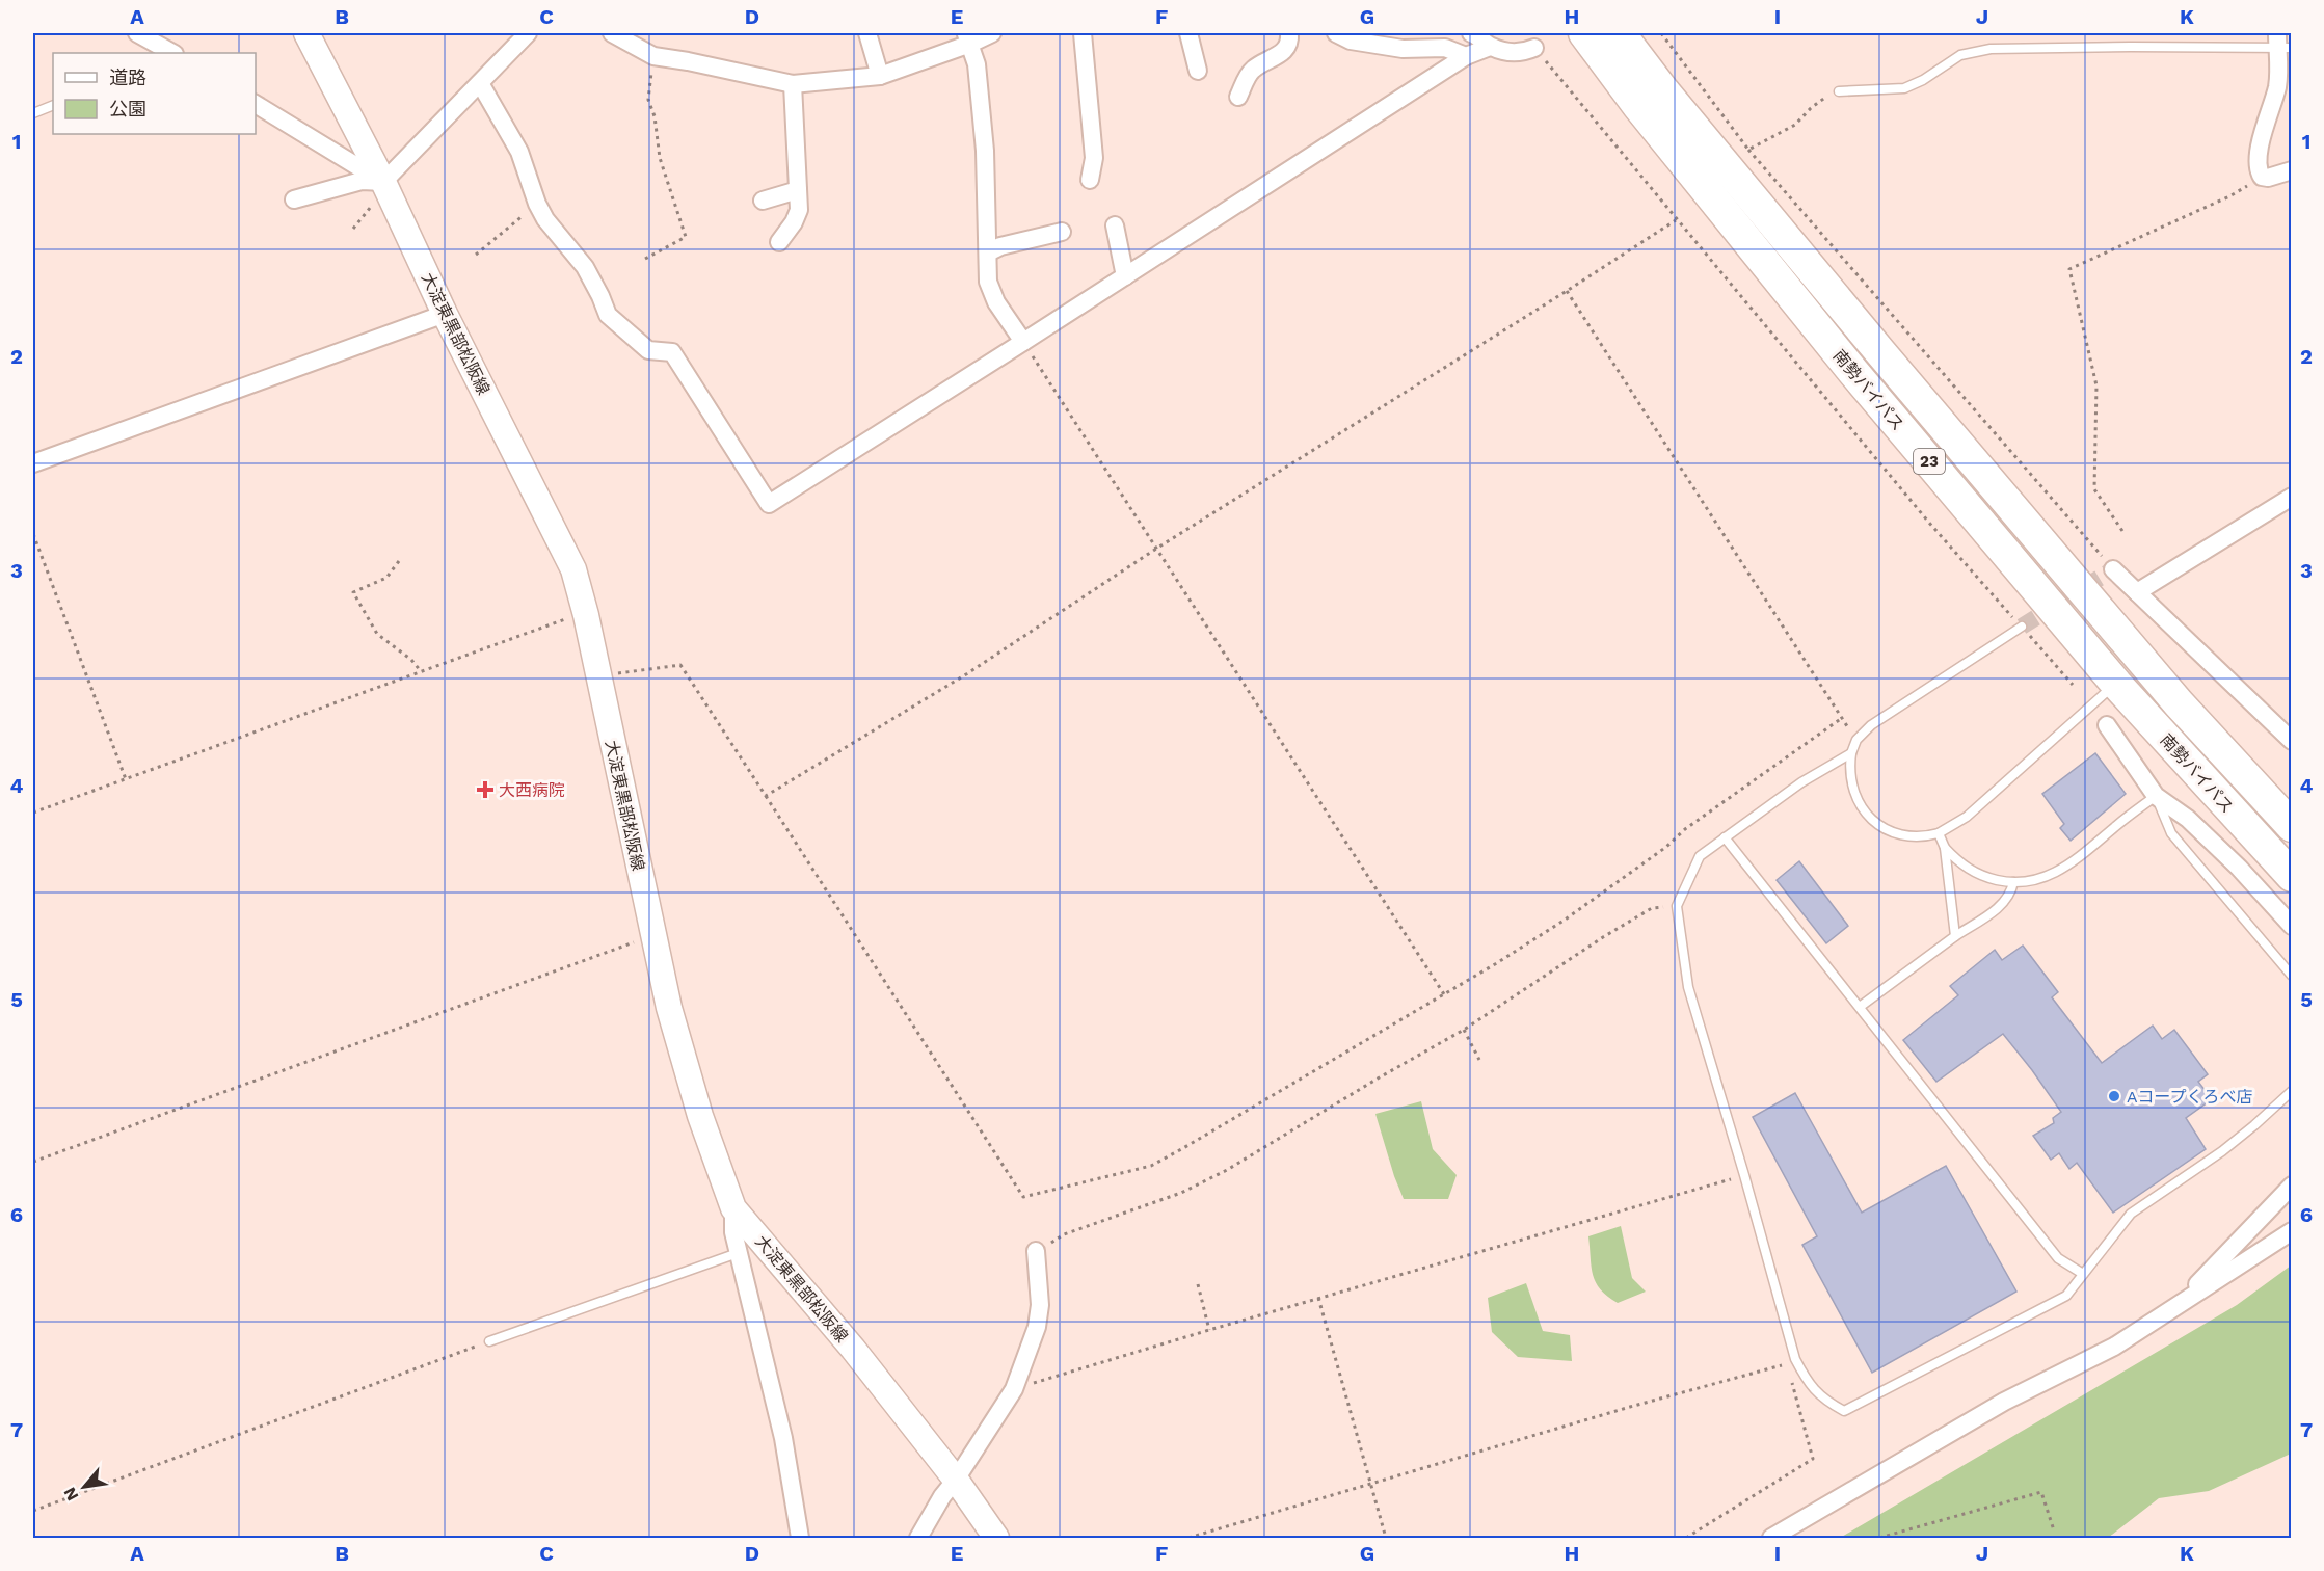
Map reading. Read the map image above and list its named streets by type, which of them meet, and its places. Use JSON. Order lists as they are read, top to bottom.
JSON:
{
  "streets": {
    "highway": ["南勢バイパス", "23"],
    "main road": ["大淀東黒部松阪線"]
  },
  "places": {
    "health": ["大西病院"],
    "other": ["Aコープくろべ店"]
  },
  "legend": ["道路", "公園"],
  "north": "bottom left",
  "grid": {
    "columns": [
      "A",
      "B",
      "C",
      "D",
      "E",
      "F",
      "G",
      "H",
      "I",
      "J",
      "K"
    ],
    "rows": [
      "1",
      "2",
      "3",
      "4",
      "5",
      "6",
      "7"
    ]
  }
}
